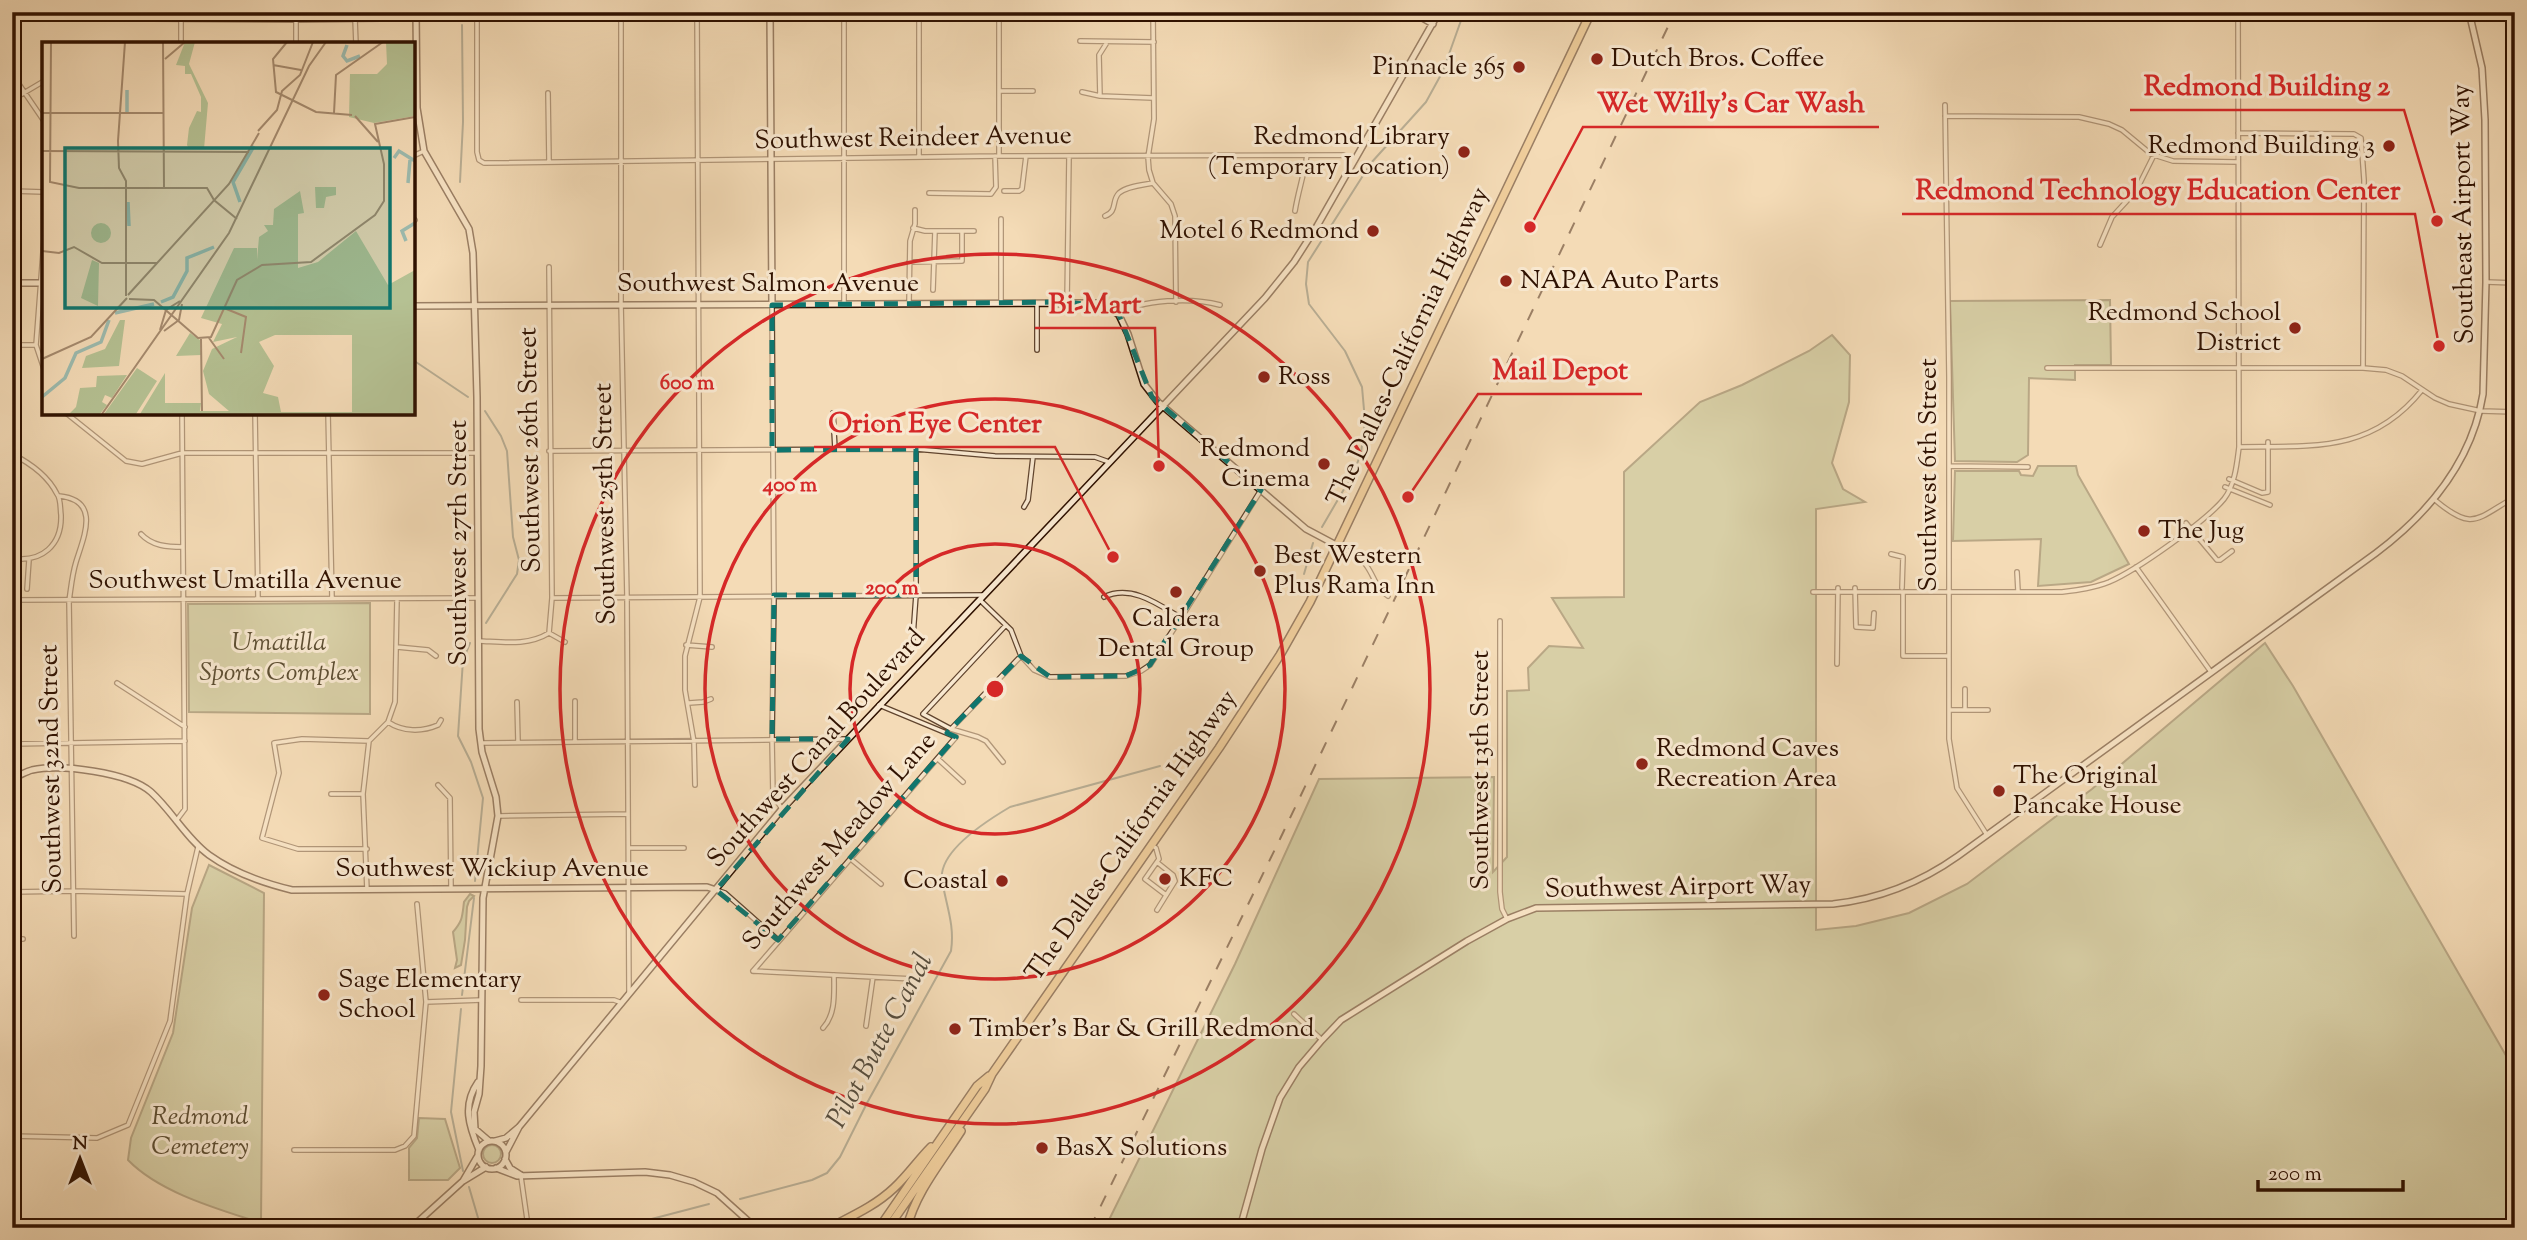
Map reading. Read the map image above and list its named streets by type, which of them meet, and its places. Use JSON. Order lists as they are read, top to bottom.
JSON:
{
  "streets": {
    "highway": ["The Dalles-California Highway"],
    "main road": [
      "Southeast Airport Way",
      "Southwest Salmon Avenue",
      "Southwest 27th Street",
      "Southwest Canal Boulevard",
      "Southwest Wickiup Avenue",
      "Southwest Airport Way"
    ],
    "street": [
      "Southwest Reindeer Avenue",
      "Southwest 26th Street",
      "Southwest 6th Street",
      "Southwest 25th Street",
      "Southwest Umatilla Avenue",
      "Southwest 32nd Street",
      "Southwest 13th Street",
      "Southwest Meadow Lane"
    ]
  },
  "crossings": [
    ["Southwest Reindeer Avenue", "Southwest 25th Street"],
    ["Southwest Reindeer Avenue", "Southwest Canal Boulevard"],
    ["Southeast Airport Way", "Southwest Airport Way"],
    ["Southwest Salmon Avenue", "Southwest 26th Street"],
    ["Southwest Salmon Avenue", "Southwest 25th Street"],
    ["Southwest Salmon Avenue", "Southwest 27th Street"],
    ["Southwest 6th Street", "Southwest Airport Way"],
    ["Southwest 25th Street", "Southwest Canal Boulevard"],
    ["Southwest 25th Street", "Southwest Wickiup Avenue"],
    ["Southwest 27th Street", "Southwest Umatilla Avenue"],
    ["Southwest 27th Street", "Southwest Canal Boulevard"],
    ["Southwest 27th Street", "Southwest Wickiup Avenue"],
    ["Southwest Umatilla Avenue", "Southwest 32nd Street"],
    ["Southwest Canal Boulevard", "Southwest Meadow Lane"],
    ["Southwest Canal Boulevard", "Southwest Wickiup Avenue"],
    ["Southwest 32nd Street", "Southwest Wickiup Avenue"],
    ["Southwest 13th Street", "Southwest Airport Way"]
  ],
  "water": ["Pilot Butte Canal"],
  "parks": ["Umatilla Sports Complex", "Redmond Cemetery"],
  "places": [
    "Dutch Bros. Coffee",
    "Pinnacle 365",
    "Redmond Building 3",
    "Redmond Library (Temporary Location)",
    "Redmond Building 2",
    "Wet Willy's Car Wash",
    "Motel 6 Redmond",
    "NAPA Auto Parts",
    "Redmond School District",
    "Redmond Technology Education Center",
    "Ross",
    "Redmond Cinema",
    "Bi-Mart",
    "Mail Depot",
    "The Jug",
    "Orion Eye Center",
    "Best Western Plus Rama Inn",
    "Caldera Dental Group",
    "Redmond Caves Recreation Area",
    "The Original Pancake House",
    "KFC",
    "Coastal",
    "Sage Elementary School",
    "Timber's Bar & Grill Redmond",
    "BasX Solutions"
  ],
  "scale_bar": "200 m",
  "north": "top",
  "rings": ["600 m", "400 m", "200 m"]
}
